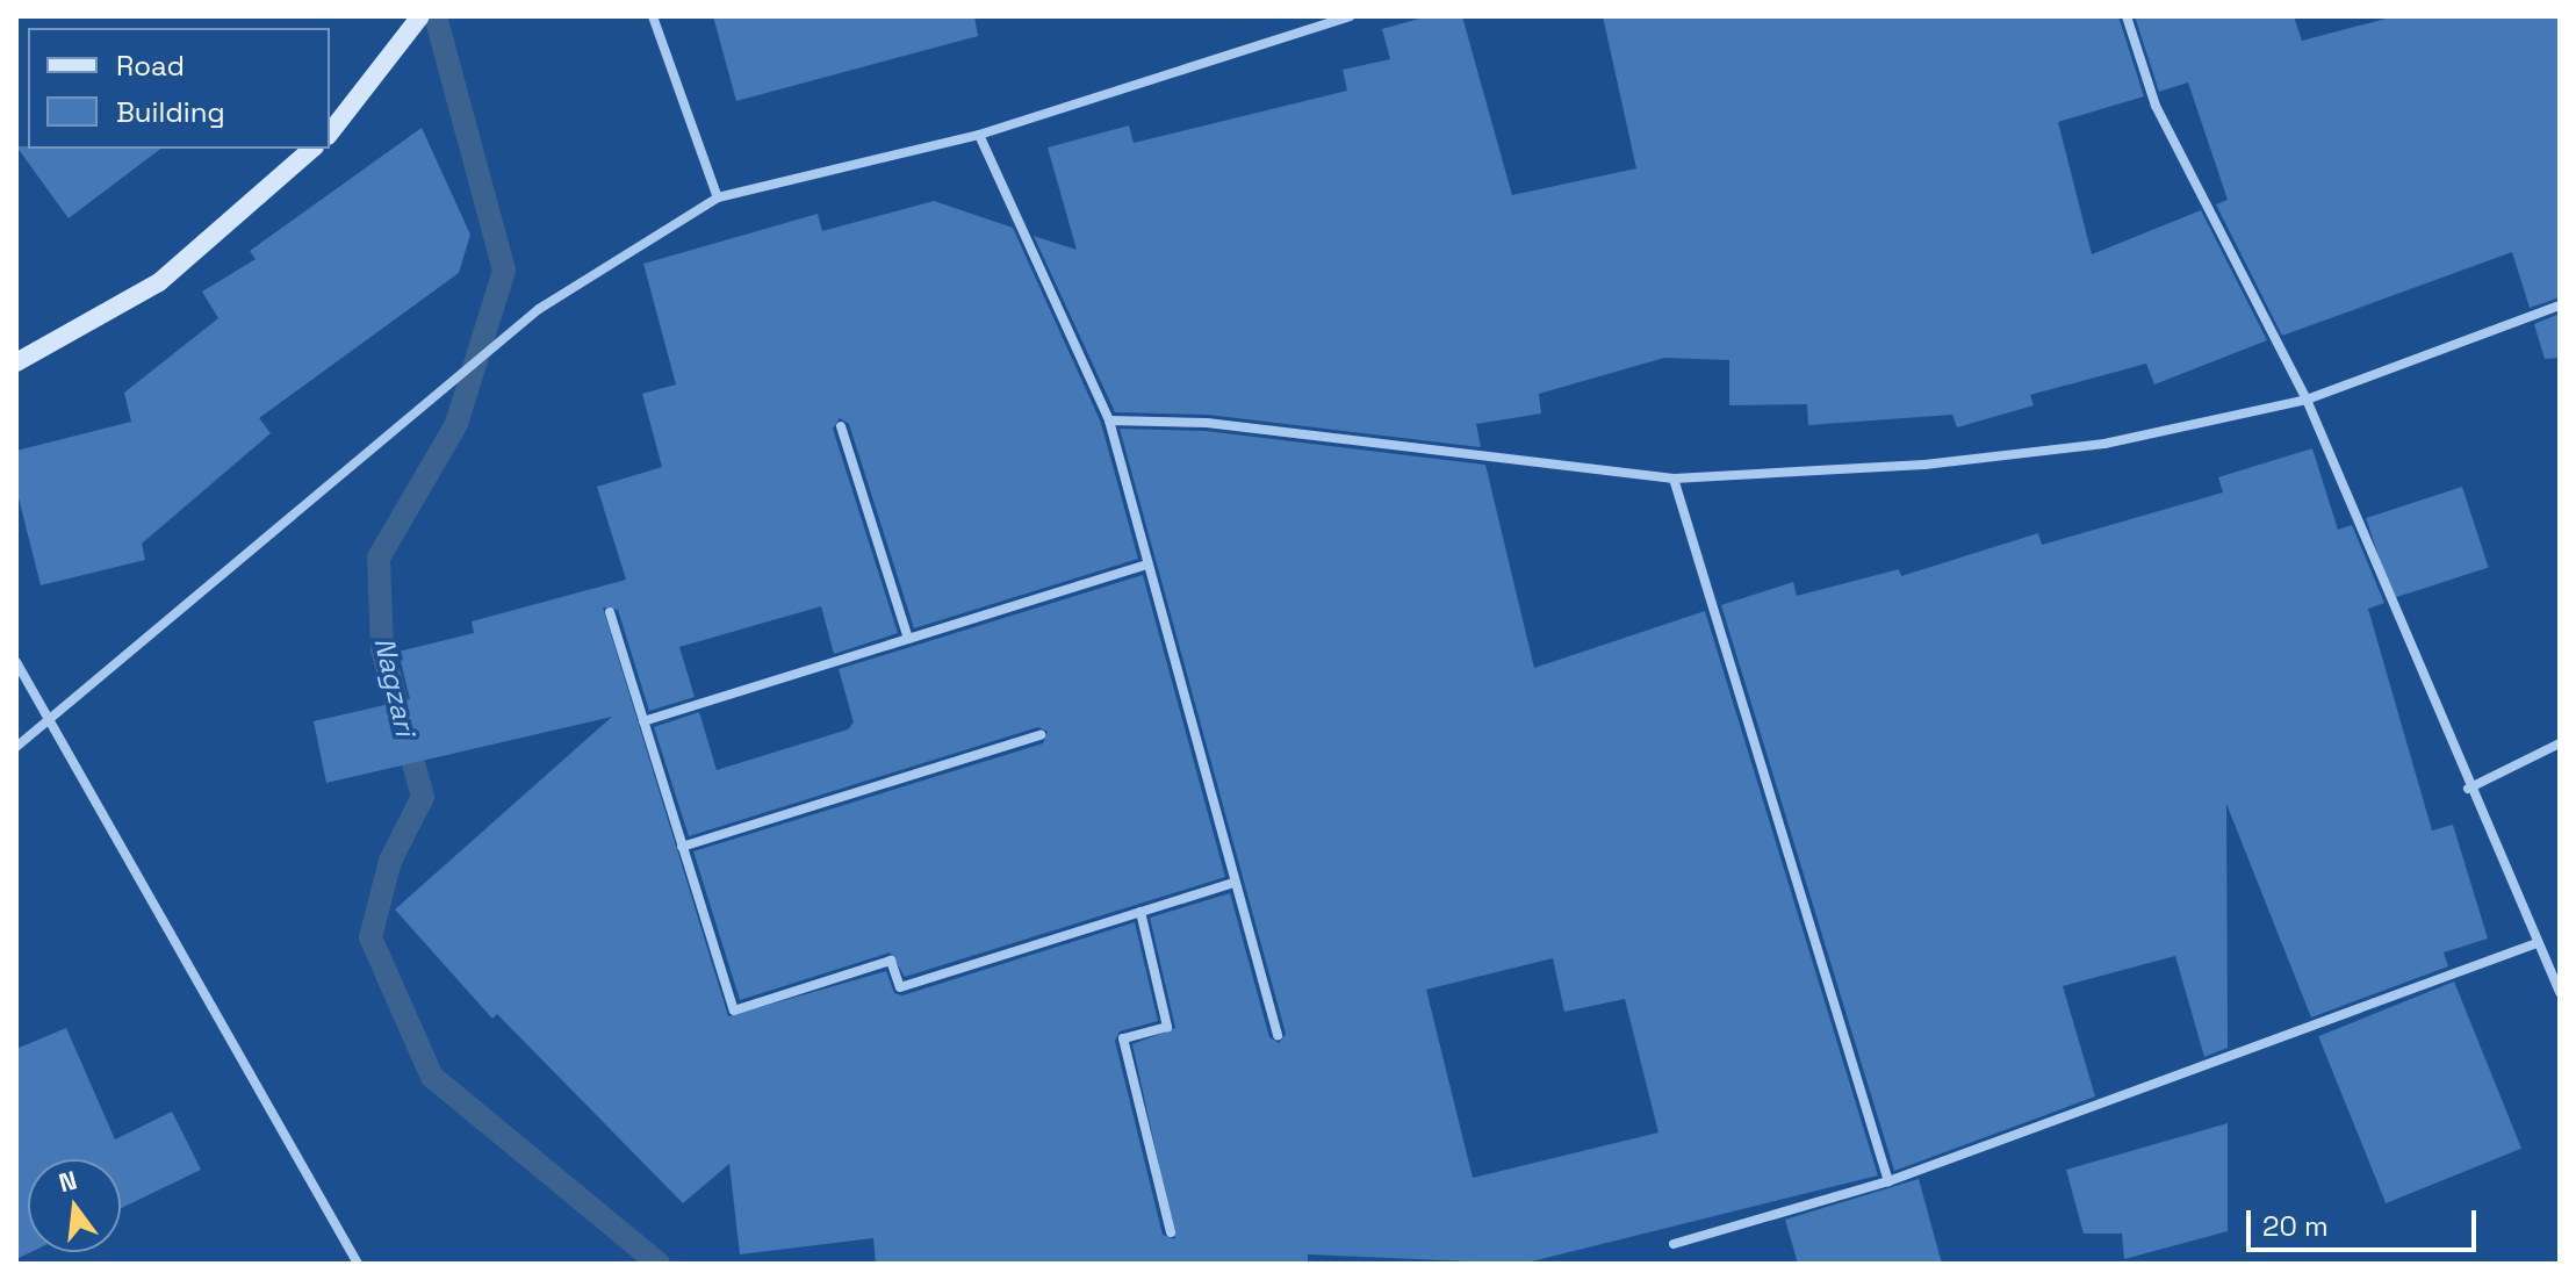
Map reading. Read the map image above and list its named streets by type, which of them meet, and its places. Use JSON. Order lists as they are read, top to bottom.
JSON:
{
  "water": ["Nagzari"],
  "legend": ["Road", "Building"],
  "scale_bar": "20 m",
  "north": "top"
}
